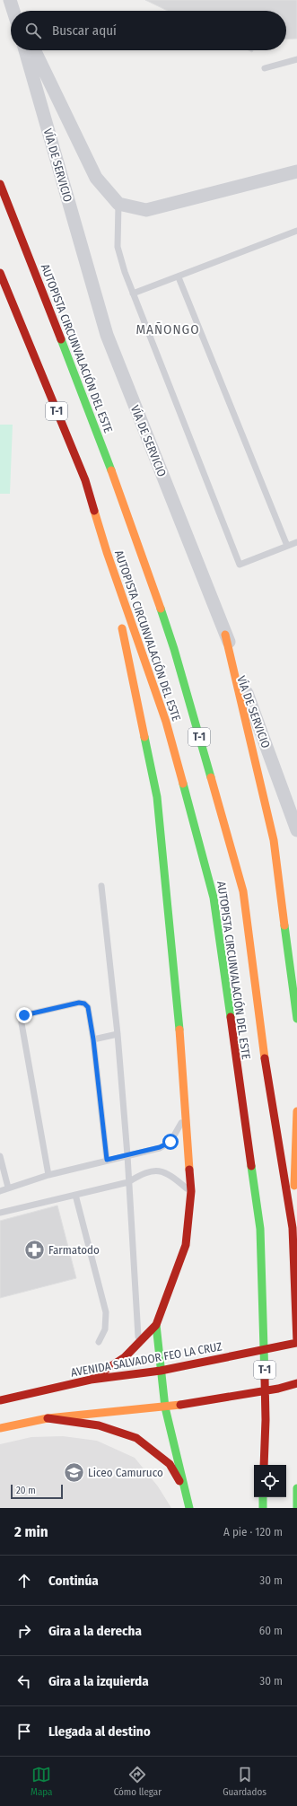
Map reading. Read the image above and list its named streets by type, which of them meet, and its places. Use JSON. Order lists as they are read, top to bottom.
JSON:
{
  "streets": {
    "main road": ["AUTOPISTA CIRCUNVALACIÓN DEL ESTE", "T-1", "AVENIDA SALVADOR FEO LA CRUZ"],
    "street": ["VÍA DE SERVICIO"]
  },
  "crossings": [
    ["AUTOPISTA CIRCUNVALACIÓN DEL ESTE", "AVENIDA SALVADOR FEO LA CRUZ"]
  ],
  "districts": ["MAÑONGO"],
  "places": {
    "pharmacy": ["Farmatodo"],
    "school or university": ["Liceo Camuruco"]
  },
  "scale_bar": "20 m",
  "page": {
    "search": "Buscar aquí",
    "scale": "20 m",
    "heading": ["2 min", "A pie · 120 m"],
    "list": [
      ["Continúa", "30 m"],
      ["Gira a la derecha", "60 m"],
      ["Gira a la izquierda", "30 m"],
      "Llegada al destino"
    ],
    "nav": ["Mapa", "Cómo llegar", "Guardados"]
  }
}
